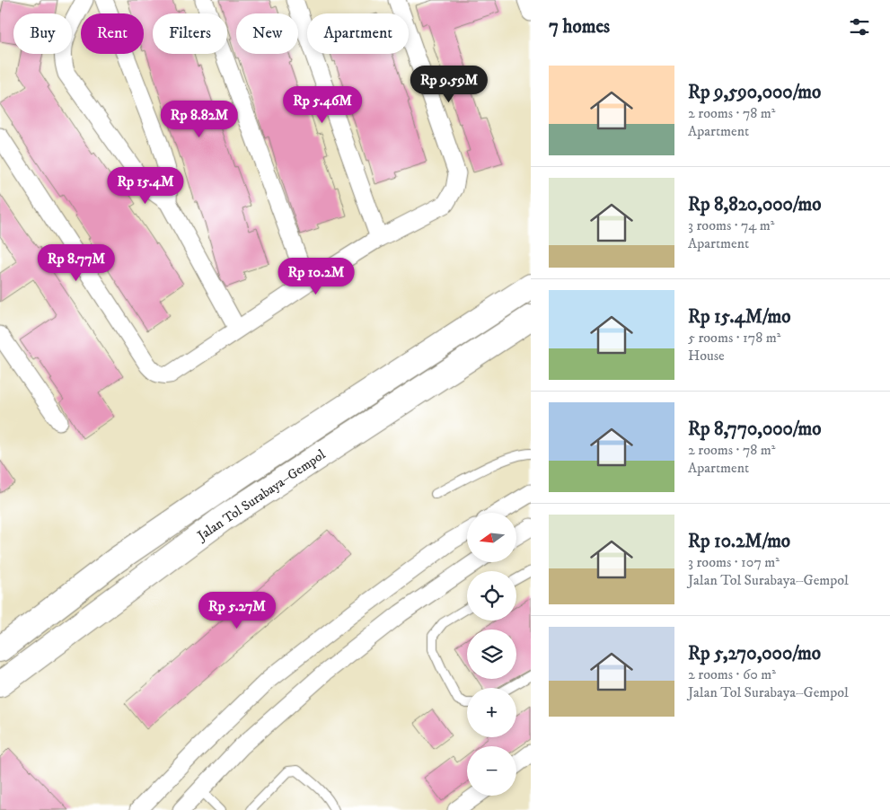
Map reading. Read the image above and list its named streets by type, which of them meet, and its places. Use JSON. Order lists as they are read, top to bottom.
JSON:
{
  "streets": {
    "highway": ["Jalan Tol Surabaya–Gempol"]
  },
  "north": "left",
  "page": {
    "heading": "7 homes",
    "chip": [
      "Buy",
      "Rent",
      "Filters",
      "New",
      "Apartment"
    ],
    "list": [
      {
        "name": "Rp 9,590,000/mo",
        "note": "2 rooms · 78 m² · Apartment"
      },
      {
        "name": "Rp 8,820,000/mo",
        "note": "3 rooms · 74 m² · Apartment"
      },
      {
        "name": "Rp 15.4M/mo",
        "note": "5 rooms · 178 m² · House"
      },
      {
        "name": "Rp 8,770,000/mo",
        "note": "2 rooms · 78 m² · Apartment"
      },
      {
        "name": "Rp 10.2M/mo",
        "note": "3 rooms · 107 m² · Jalan Tol Surabaya–Gempol"
      },
      {
        "name": "Rp 5,270,000/mo",
        "note": "2 rooms · 60 m² · Jalan Tol Surabaya–Gempol"
      }
    ],
    "price": [
      "Rp 9.59M",
      "Rp 5.46M",
      "Rp 8.82M",
      "Rp 15.4M",
      "Rp 8.77M",
      "Rp 10.2M",
      "Rp 5.27M"
    ],
    "map_buttons": ["+", "−"]
  }
}
